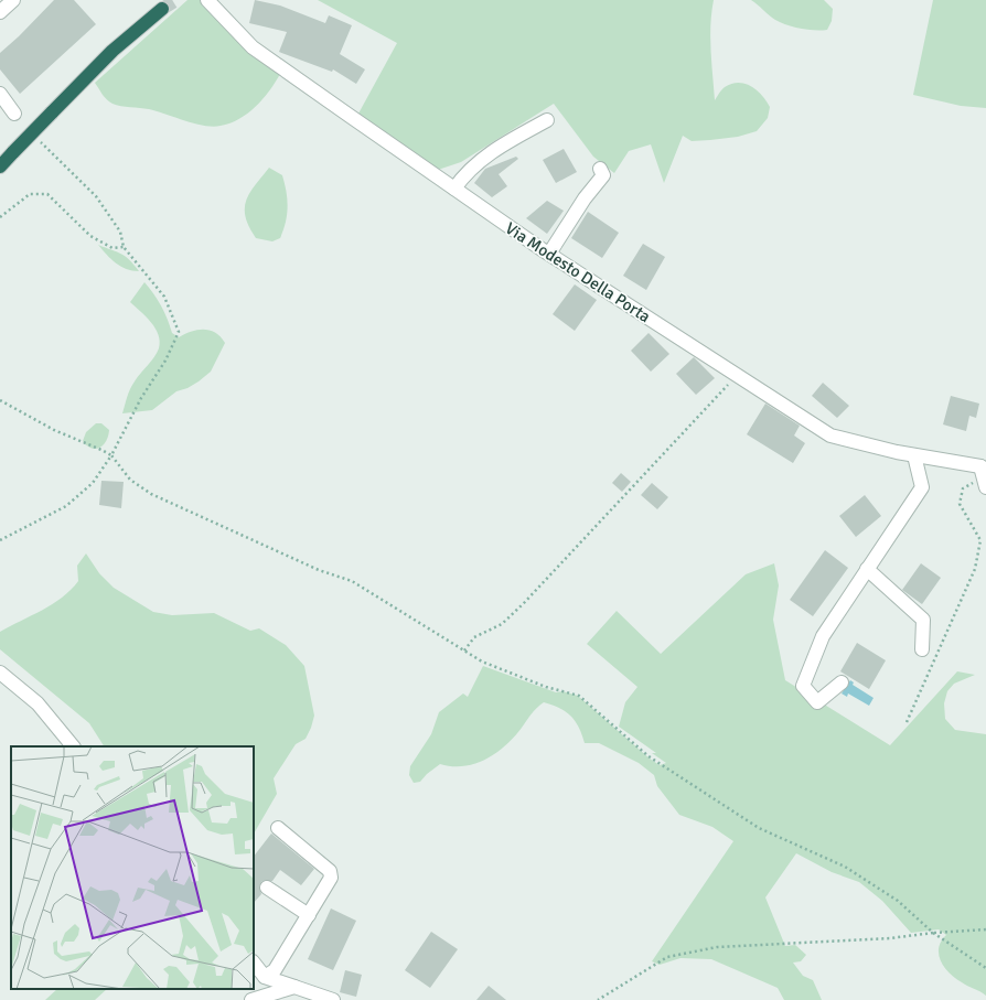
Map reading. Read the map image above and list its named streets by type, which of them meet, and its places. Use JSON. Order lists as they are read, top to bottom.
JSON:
{
  "streets": {
    "street": ["Via Modesto Della Porta"]
  }
}
